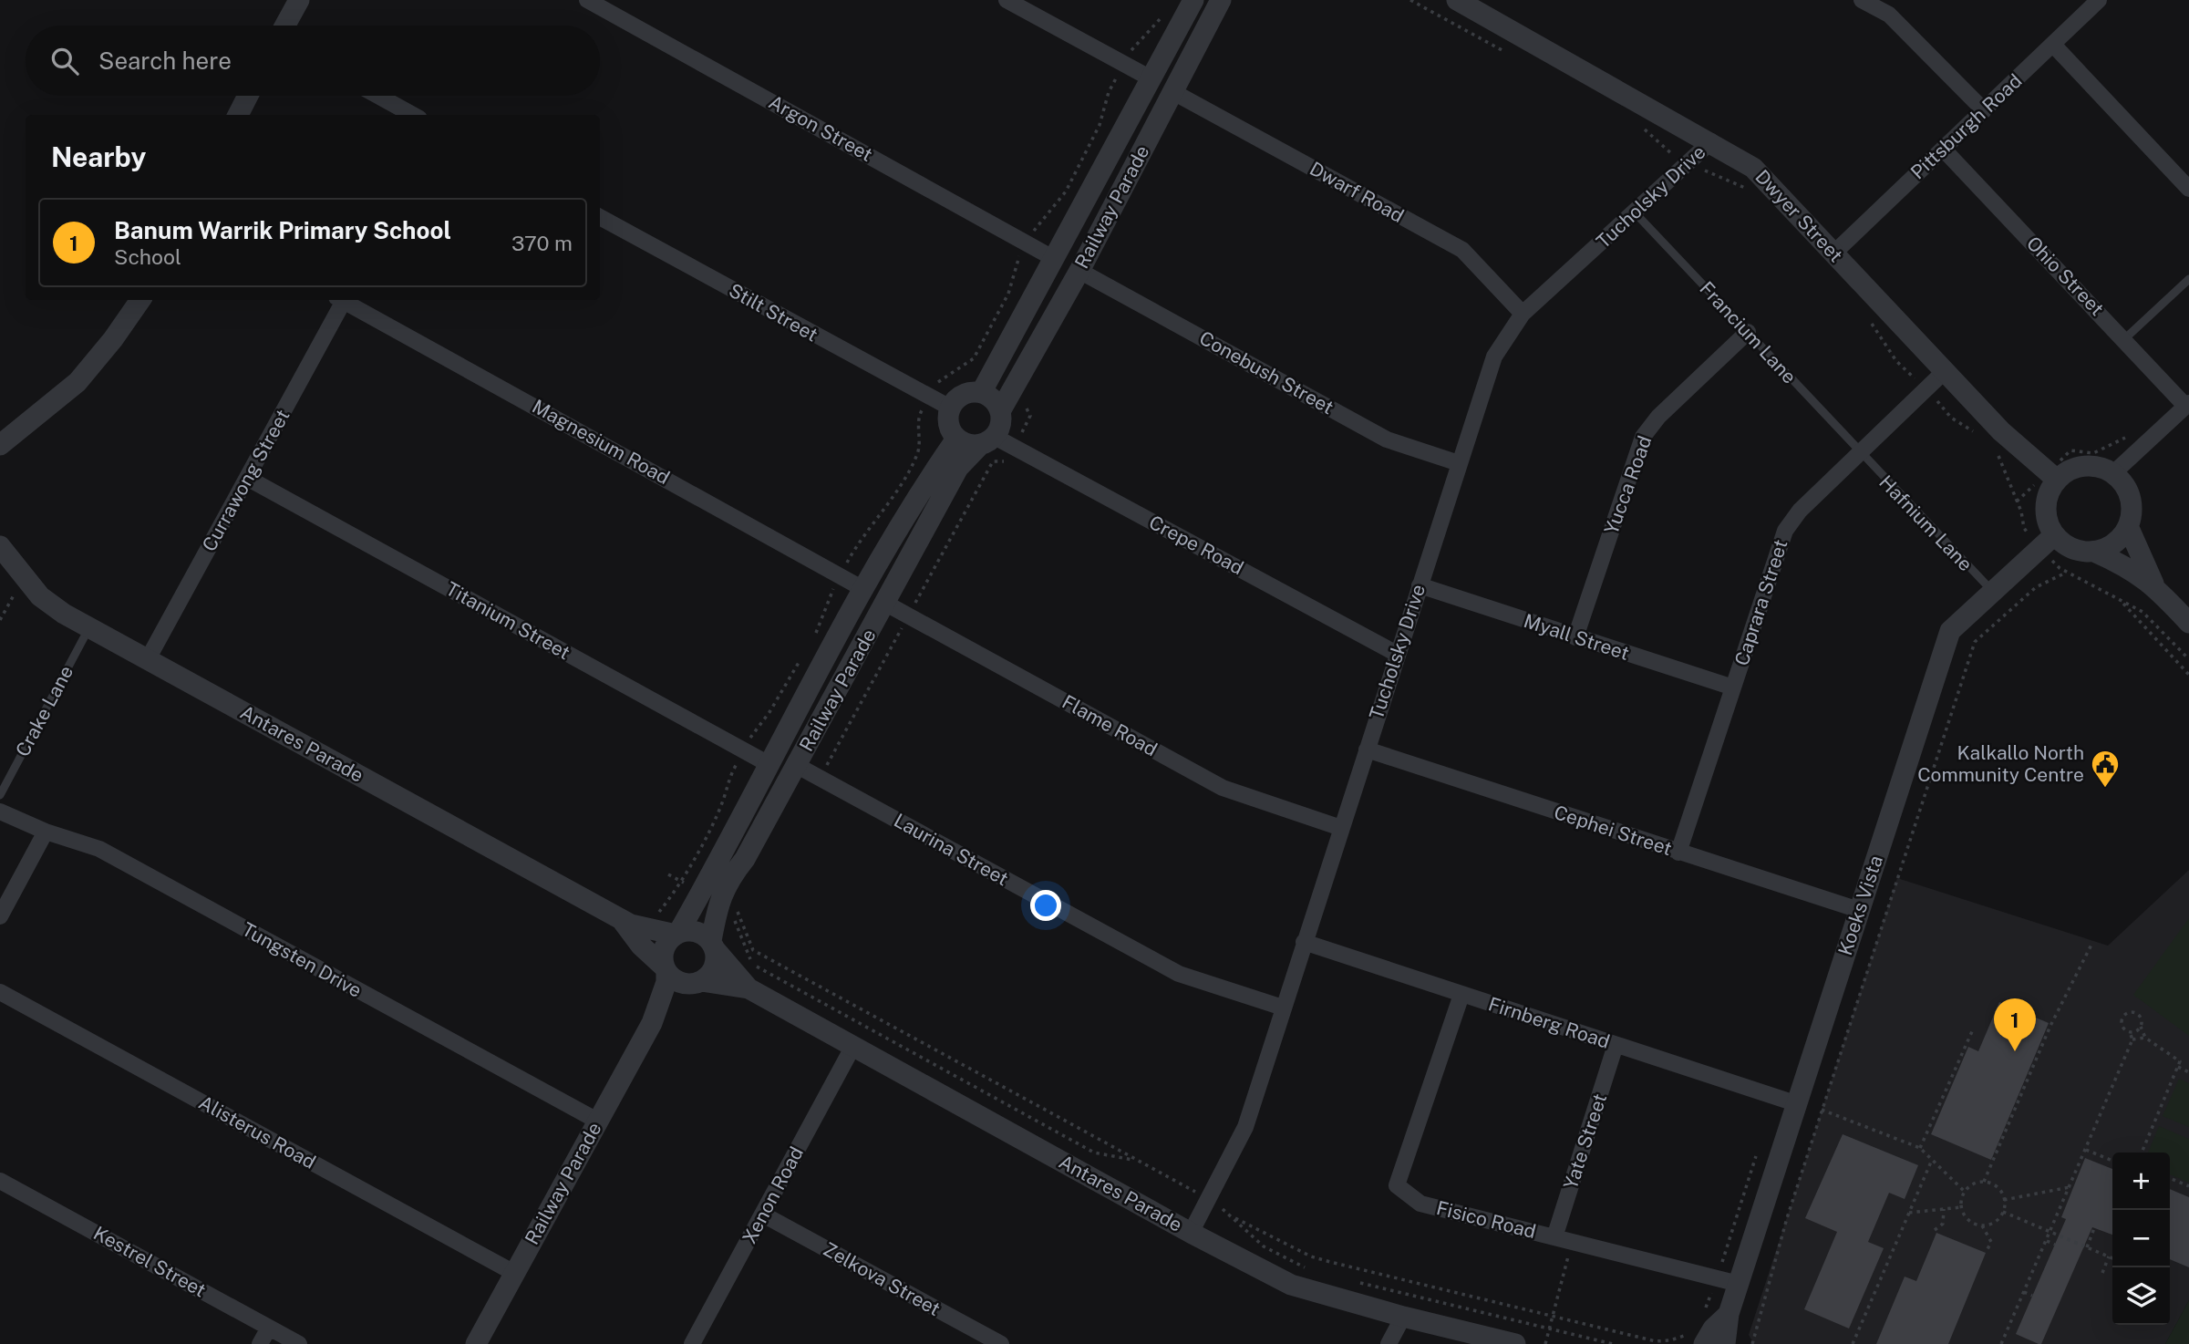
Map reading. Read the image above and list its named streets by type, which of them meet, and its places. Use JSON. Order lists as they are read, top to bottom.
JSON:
{
  "streets": {
    "street": [
      "Pittsburgh Road",
      "Argon Street",
      "Dwarf Road",
      "Tucholsky Drive",
      "Railway Parade",
      "Dwyer Street",
      "Ohio Street",
      "Stilt Street",
      "Conebush Street",
      "Magnesium Road",
      "Currawong Street",
      "Yucca Road",
      "Crepe Road",
      "Caprara Street",
      "Titanium Street",
      "Myall Street",
      "Flame Road",
      "Antares Parade",
      "Cephei Street",
      "Laurina Street",
      "Koeks Vista",
      "Tungsten Drive",
      "Firnberg Road",
      "Alisterus Road",
      "Yate Street",
      "Xenon Road",
      "Fisico Road",
      "Kestrel Street",
      "Zelkova Street"
    ],
    "lane": ["Francium Lane", "Hafnium Lane", "Crake Lane"]
  },
  "crossings": [
    ["Pittsburgh Road", "Dwyer Street"],
    ["Pittsburgh Road", "Ohio Street"],
    ["Argon Street", "Railway Parade"],
    ["Dwarf Road", "Tucholsky Drive"],
    ["Dwarf Road", "Railway Parade"],
    ["Tucholsky Drive", "Dwyer Street"],
    ["Tucholsky Drive", "Francium Lane"],
    ["Tucholsky Drive", "Conebush Street"],
    ["Tucholsky Drive", "Crepe Road"],
    ["Tucholsky Drive", "Myall Street"],
    ["Tucholsky Drive", "Flame Road"],
    ["Tucholsky Drive", "Antares Parade"],
    ["Tucholsky Drive", "Cephei Street"],
    ["Tucholsky Drive", "Laurina Street"],
    ["Tucholsky Drive", "Firnberg Road"],
    ["Railway Parade", "Stilt Street"],
    ["Railway Parade", "Conebush Street"],
    ["Railway Parade", "Magnesium Road"],
    ["Railway Parade", "Crepe Road"],
    ["Railway Parade", "Titanium Street"],
    ["Railway Parade", "Flame Road"],
    ["Railway Parade", "Antares Parade"],
    ["Railway Parade", "Laurina Street"],
    ["Railway Parade", "Tungsten Drive"],
    ["Railway Parade", "Alisterus Road"],
    ["Dwyer Street", "Caprara Street"],
    ["Dwyer Street", "Koeks Vista"],
    ["Stilt Street", "Crepe Road"],
    ["Francium Lane", "Yucca Road"],
    ["Francium Lane", "Hafnium Lane"],
    ["Francium Lane", "Caprara Street"],
    ["Currawong Street", "Titanium Street"],
    ["Currawong Street", "Antares Parade"],
    ["Yucca Road", "Myall Street"],
    ["Hafnium Lane", "Caprara Street"],
    ["Hafnium Lane", "Koeks Vista"],
    ["Caprara Street", "Myall Street"],
    ["Caprara Street", "Cephei Street"],
    ["Crake Lane", "Antares Parade"],
    ["Antares Parade", "Xenon Road"],
    ["Cephei Street", "Koeks Vista"],
    ["Koeks Vista", "Firnberg Road"],
    ["Koeks Vista", "Fisico Road"],
    ["Firnberg Road", "Yate Street"],
    ["Firnberg Road", "Fisico Road"],
    ["Yate Street", "Fisico Road"],
    ["Xenon Road", "Zelkova Street"]
  ],
  "places": {
    "public building": ["Kalkallo North Community Centre"]
  },
  "page": {
    "search": "Search here",
    "heading": "Nearby",
    "list": [
      {
        "mark": "1",
        "name": "Banum Warrik Primary School",
        "note": "School",
        "value": "370 m"
      }
    ],
    "pins": "1",
    "map_buttons": ["+", "−"]
  }
}
